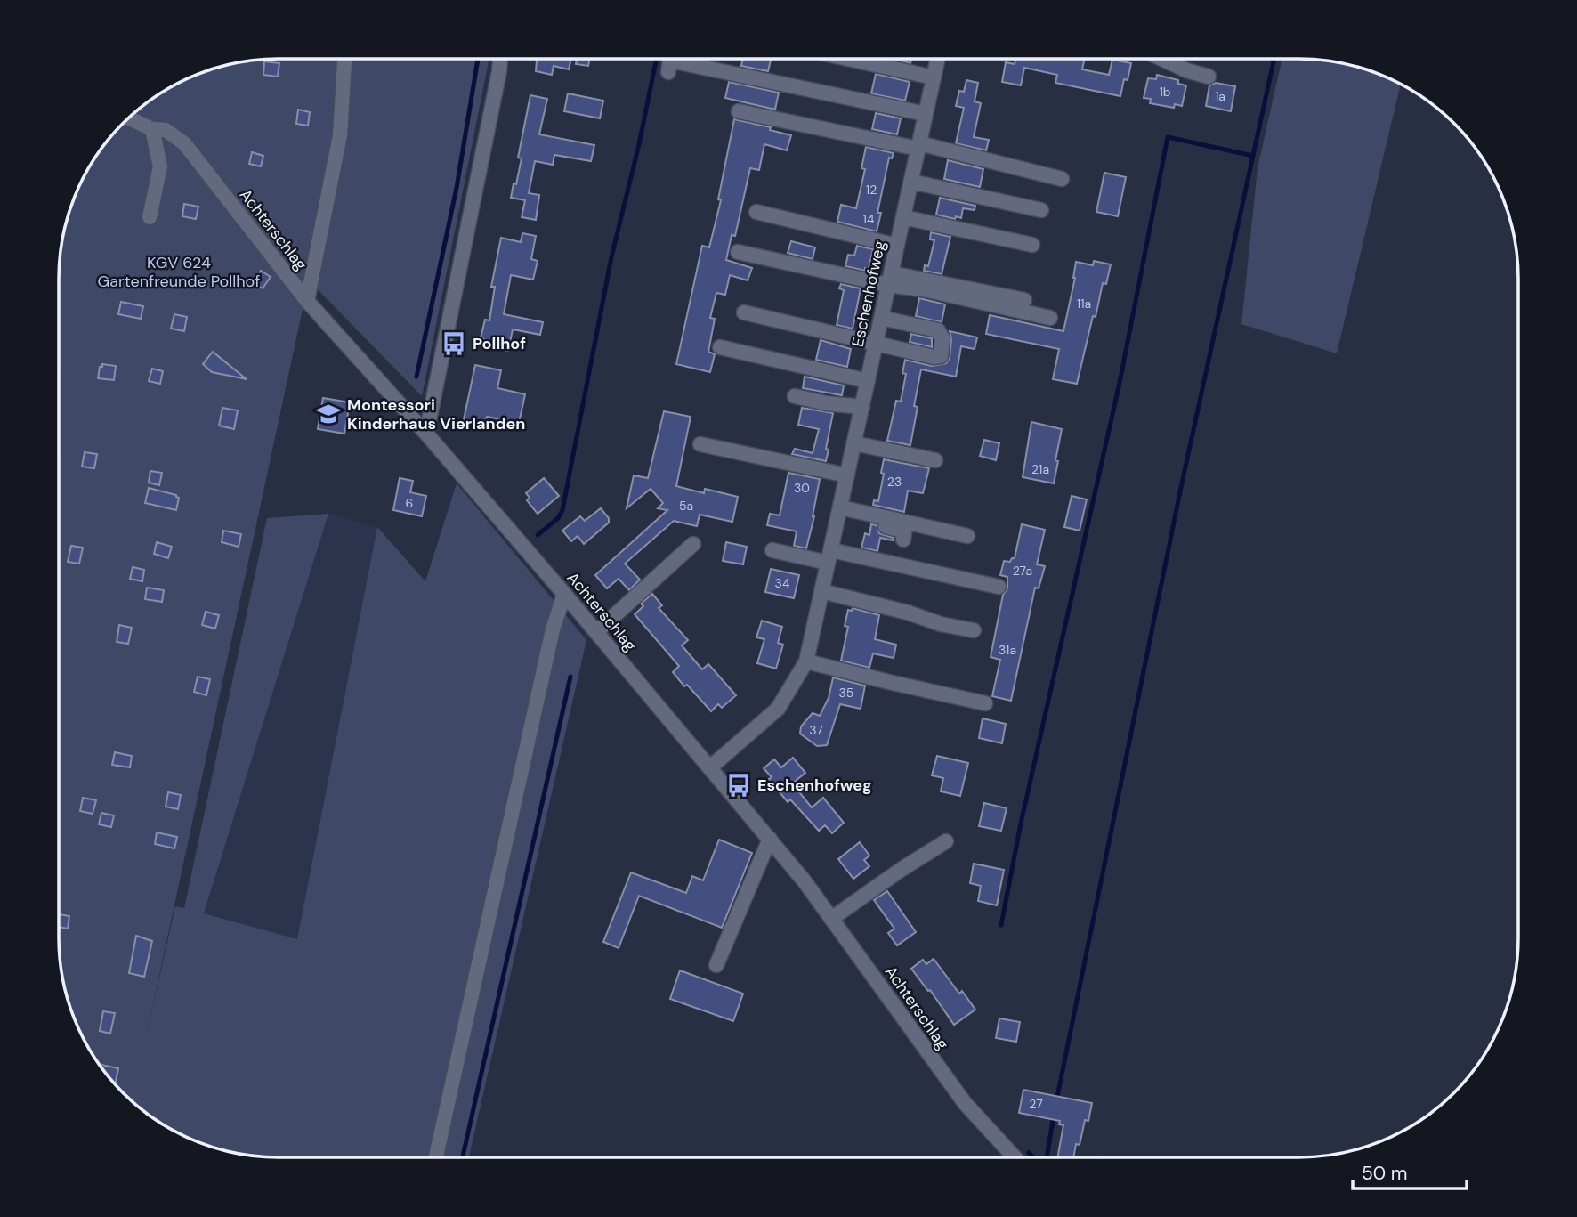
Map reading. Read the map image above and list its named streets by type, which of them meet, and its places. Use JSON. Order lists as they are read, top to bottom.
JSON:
{
  "streets": {
    "street": ["Achterschlag", "Eschenhofweg"]
  },
  "crossings": [
    ["Achterschlag", "Eschenhofweg"]
  ],
  "parks": ["KGV 624 Gartenfreunde Pollhof"],
  "places": {
    "bus stop": ["Pollhof", "Eschenhofweg"],
    "school or university": ["Montessori Kinderhaus Vierlanden"]
  },
  "house_numbers": [
    "1b",
    "1a",
    "12",
    "14",
    "11a",
    "21a",
    "23",
    "30",
    "6",
    "5a",
    "27a",
    "34",
    "31a",
    "35",
    "37",
    "27"
  ],
  "scale_bar": "50 m"
}
